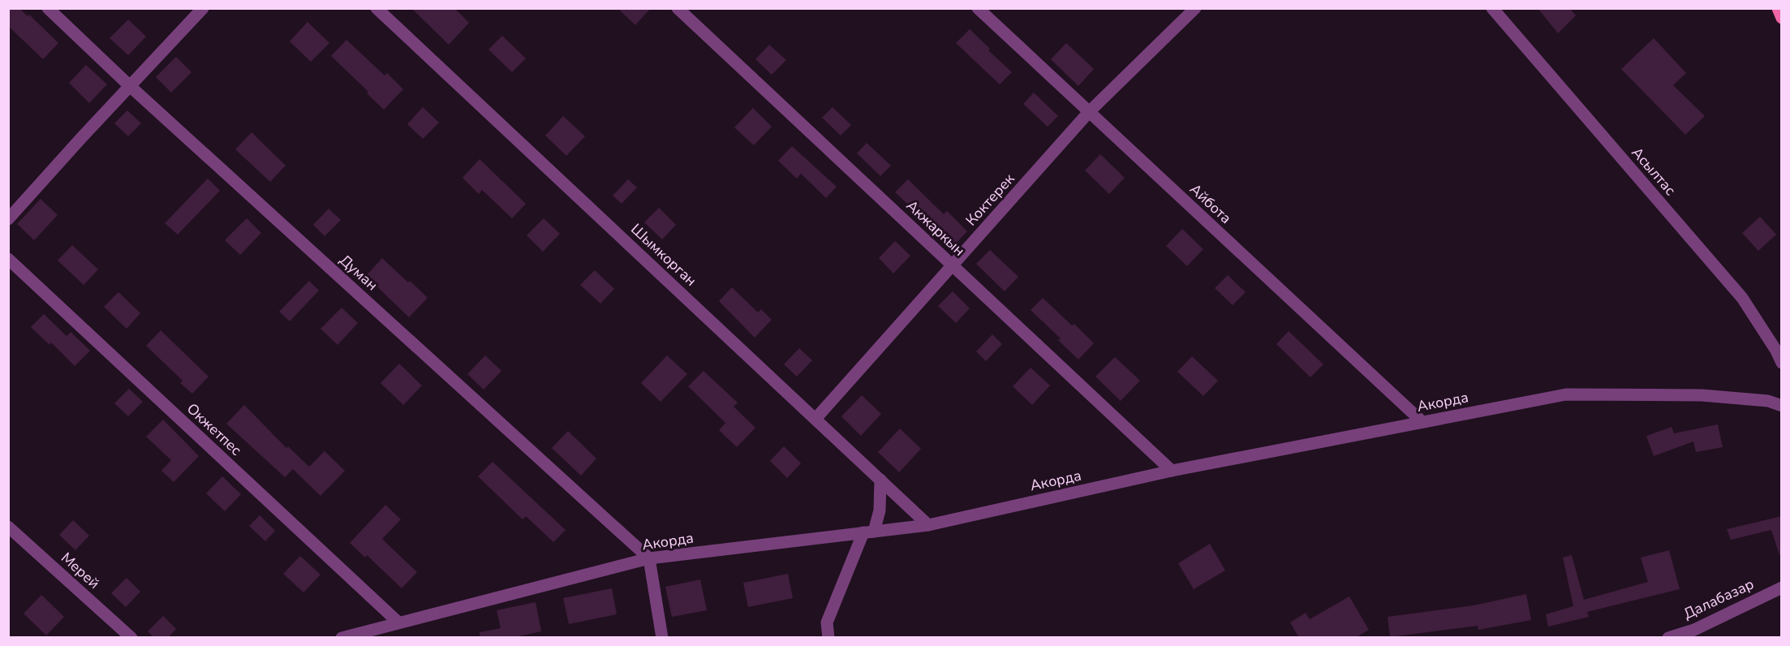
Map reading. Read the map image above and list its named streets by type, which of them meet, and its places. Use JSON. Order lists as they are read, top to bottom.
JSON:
{
  "streets": {
    "street": [
      "Асылтас",
      "Коктерек",
      "Айбота",
      "Акжаркын",
      "Шымкорган",
      "Думан",
      "Акорда",
      "Окжетпес",
      "Мерей",
      "Далабазар"
    ]
  },
  "crossings": [
    ["Коктерек", "Айбота"],
    ["Коктерек", "Акжаркын"],
    ["Коктерек", "Шымкорган"],
    ["Айбота", "Акорда"],
    ["Акжаркын", "Акорда"],
    ["Шымкорган", "Акорда"],
    ["Думан", "Акорда"],
    ["Акорда", "Окжетпес"]
  ]
}
